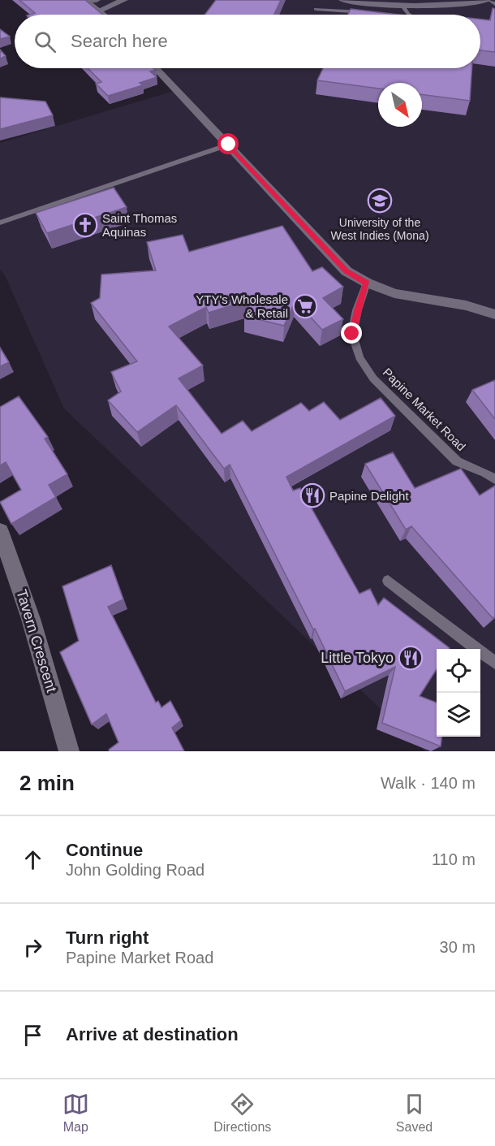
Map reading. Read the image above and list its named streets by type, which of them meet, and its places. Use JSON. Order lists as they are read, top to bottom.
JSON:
{
  "streets": {
    "street": ["Tavern Crescent"],
    "lane": ["Papine Market Road"]
  },
  "places": {
    "school or university": ["University of the West Indies (Mona)"],
    "church": ["Saint Thomas Aquinas"],
    "supermarket": ["YTY's Wholesale & Retail"],
    "restaurant": ["Papine Delight", "Little Tokyo"]
  },
  "north": "bottom right",
  "page": {
    "search": "Search here",
    "heading": ["2 min", "Walk · 140 m"],
    "list": [
      ["Continue", "John Golding Road", "110 m"],
      ["Turn right", "Papine Market Road", "30 m"],
      "Arrive at destination"
    ],
    "nav": ["Map", "Directions", "Saved"]
  }
}
